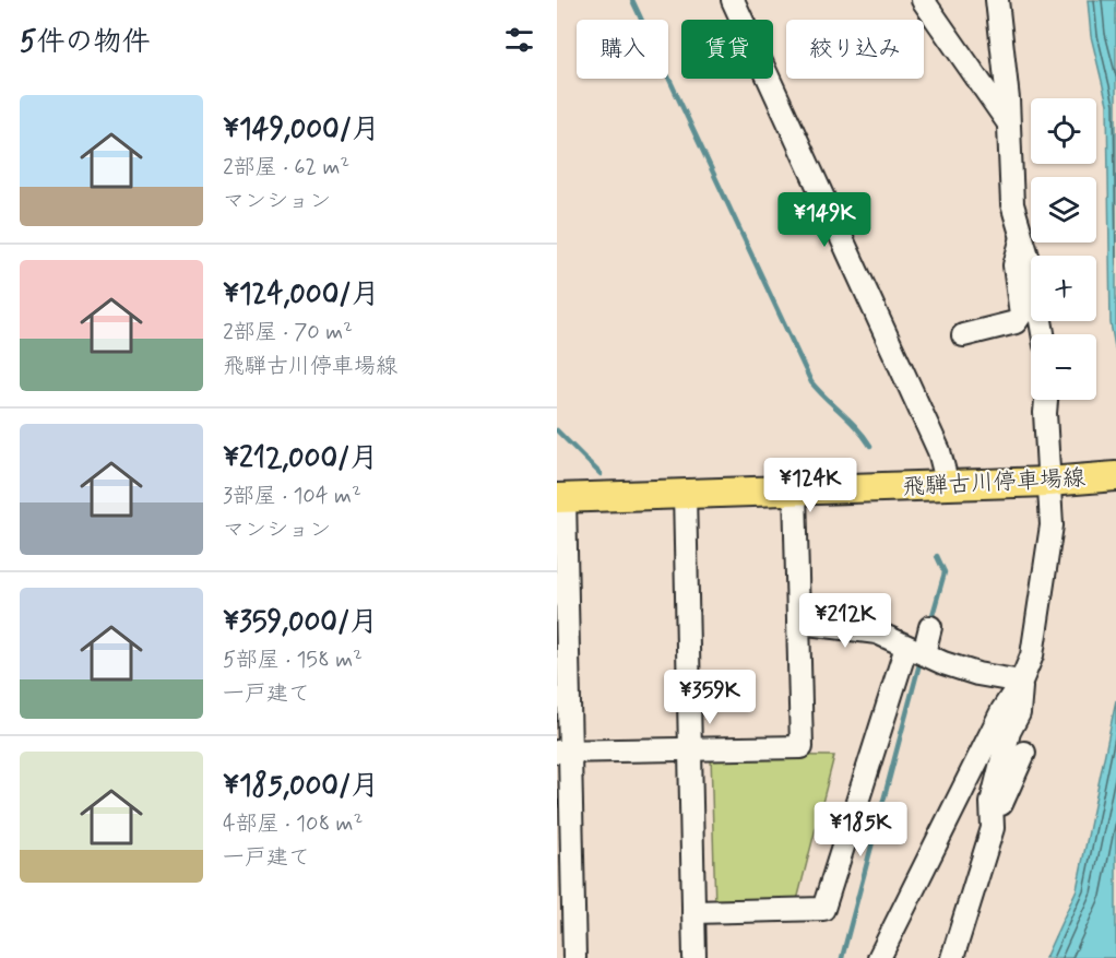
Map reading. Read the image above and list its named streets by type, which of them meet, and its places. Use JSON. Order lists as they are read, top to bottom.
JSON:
{
  "streets": {
    "main road": ["飛騨古川停車場線"]
  },
  "page": {
    "heading": "5件の物件",
    "chip": ["購入", "賃貸", "絞り込み"],
    "list": [
      {
        "name": "¥149,000/月",
        "note": "2部屋 · 62 m² · マンション"
      },
      {
        "name": "¥124,000/月",
        "note": "2部屋 · 70 m² · 飛騨古川停車場線"
      },
      {
        "name": "¥212,000/月",
        "note": "3部屋 · 104 m² · マンション"
      },
      {
        "name": "¥359,000/月",
        "note": "5部屋 · 158 m² · 一戸建て"
      },
      {
        "name": "¥185,000/月",
        "note": "4部屋 · 108 m² · 一戸建て"
      }
    ],
    "map_buttons": ["+", "−"],
    "price": [
      "¥149K",
      "¥124K",
      "¥212K",
      "¥359K",
      "¥185K"
    ]
  }
}
